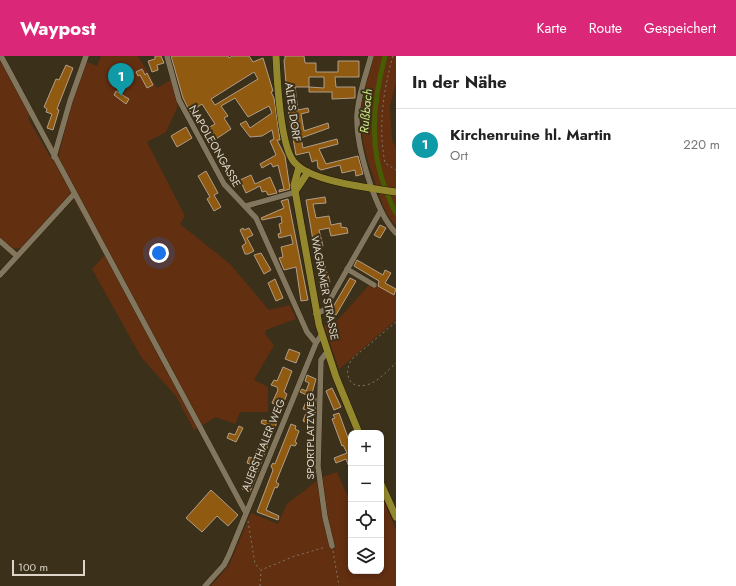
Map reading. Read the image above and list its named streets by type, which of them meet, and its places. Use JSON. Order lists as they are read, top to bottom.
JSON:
{
  "streets": {
    "main road": ["ALTES DORF", "WAGRAMER STRASSE"],
    "street": ["NAPOLEONGASSE", "SPORTPLATZWEG", "AUERSTHALER WEG"]
  },
  "crossings": [
    ["ALTES DORF", "WAGRAMER STRASSE"],
    ["NAPOLEONGASSE", "AUERSTHALER WEG"],
    ["WAGRAMER STRASSE", "SPORTPLATZWEG"],
    ["WAGRAMER STRASSE", "AUERSTHALER WEG"]
  ],
  "water": ["Rußbach"],
  "scale_bar": "100 m",
  "page": {
    "header": "Waypost",
    "nav": ["Karte", "Route", "Gespeichert"],
    "heading": "In der Nähe",
    "pins": "1",
    "list": [
      {
        "mark": "1",
        "name": "Kirchenruine hl. Martin",
        "note": "Ort",
        "value": "220 m"
      }
    ],
    "map_buttons": ["+", "−"],
    "scale": "100 m"
  }
}
